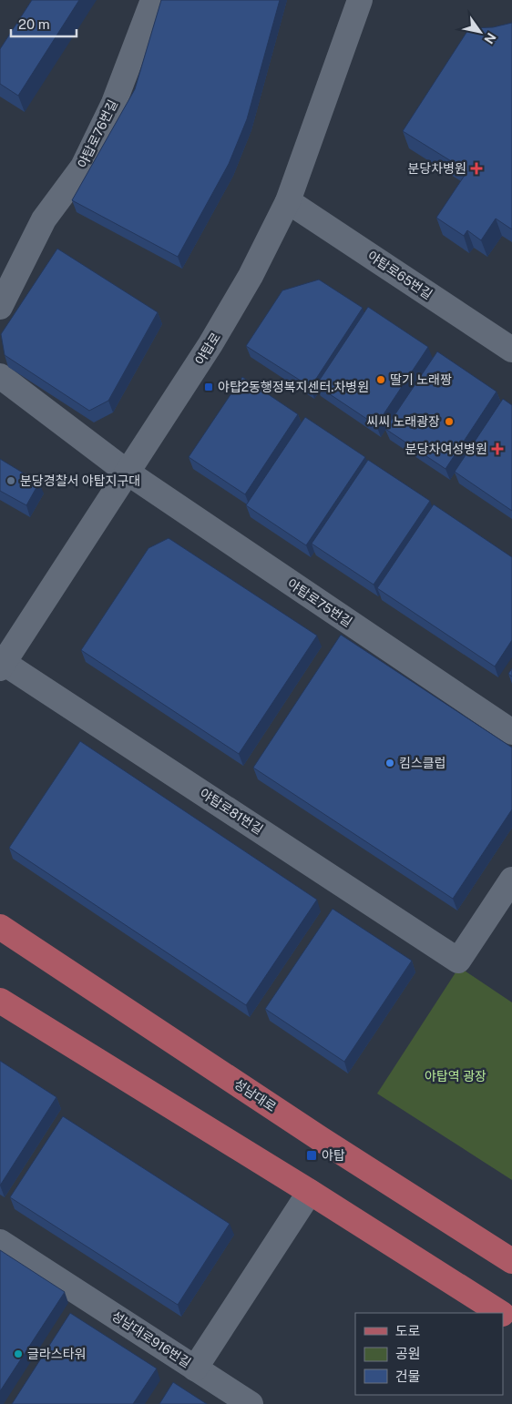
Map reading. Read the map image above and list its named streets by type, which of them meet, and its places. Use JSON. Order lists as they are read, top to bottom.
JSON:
{
  "streets": {
    "main road": ["성남대로"],
    "street": [
      "야탑로76번길",
      "야탑로65번길",
      "야탑로",
      "야탑로75번길",
      "야탑로81번길",
      "성남대로916번길"
    ]
  },
  "crossings": [
    ["야탑로65번길", "야탑로"],
    ["야탑로", "야탑로75번길"],
    ["야탑로", "야탑로81번길"]
  ],
  "parks": ["야탑역 광장"],
  "places": {
    "health": ["분당차병원", "분당차여성병원"],
    "other": [
      "딸기 노래짱",
      "씨씨 노래광장",
      "분당경찰서 야탑지구대",
      "킴스클럽",
      "글라스타워"
    ],
    "transit": ["야턉2동행정복지센터.차병원", "야탑"]
  },
  "legend": ["도로", "공원", "건물"],
  "scale_bar": "20 m",
  "north": "bottom right"
}
